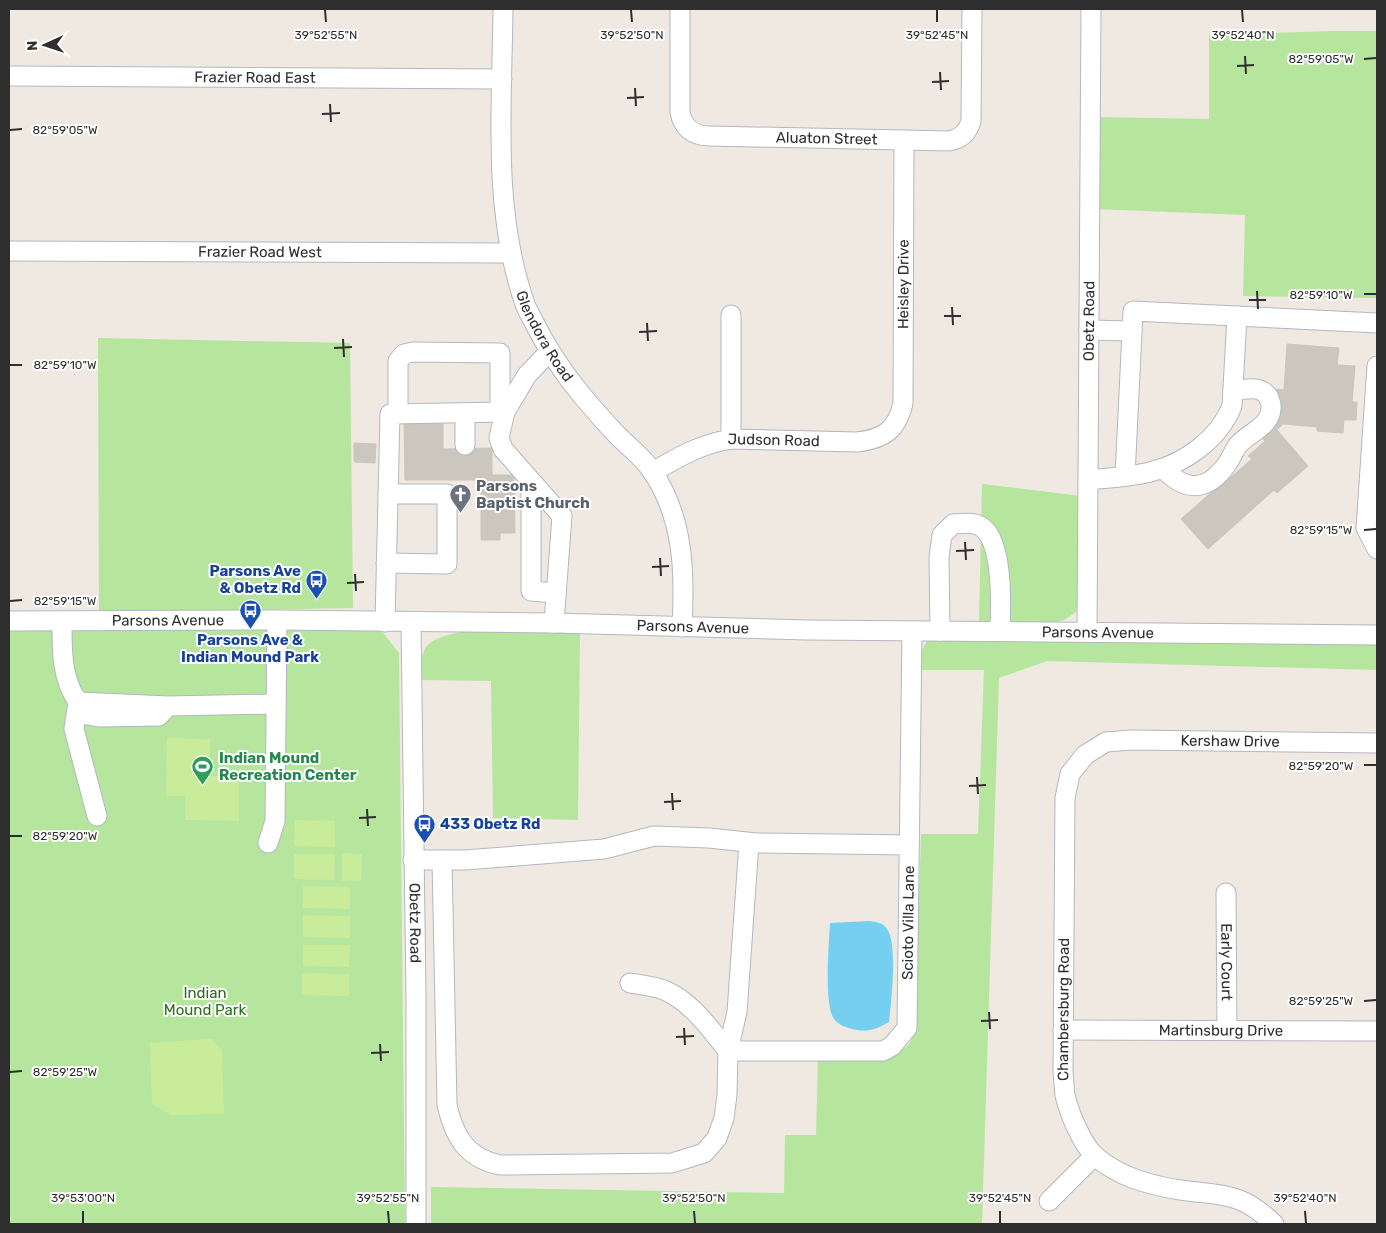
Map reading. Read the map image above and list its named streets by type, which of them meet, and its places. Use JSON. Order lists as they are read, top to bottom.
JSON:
{
  "streets": {
    "street": [
      "Frazier Road East",
      "Aluaton Street",
      "Frazier Road West",
      "Heisley Drive",
      "Obetz Road",
      "Glendora Road",
      "Judson Road",
      "Parsons Avenue",
      "Kershaw Drive",
      "Scioto Villa Lane",
      "Early Court",
      "Chambersburg Road",
      "Martinsburg Drive"
    ]
  },
  "crossings": [
    ["Frazier Road East", "Glendora Road"],
    ["Aluaton Street", "Heisley Drive"],
    ["Frazier Road West", "Glendora Road"],
    ["Heisley Drive", "Judson Road"],
    ["Obetz Road", "Parsons Avenue"],
    ["Glendora Road", "Judson Road"],
    ["Glendora Road", "Parsons Avenue"],
    ["Parsons Avenue", "Scioto Villa Lane"],
    ["Kershaw Drive", "Chambersburg Road"],
    ["Early Court", "Martinsburg Drive"],
    ["Chambersburg Road", "Martinsburg Drive"]
  ],
  "parks": ["Indian Mound Park"],
  "places": {
    "church": ["Parsons Baptist Church"],
    "bus stop": ["Parsons Ave & Obetz Rd", "Parsons Ave & Indian Mound Park", "433 Obetz Rd"],
    "sports": ["Indian Mound Recreation Center"]
  },
  "north": "left",
  "coordinates": [
    "39°52'55\"N",
    "39°52'50\"N",
    "39°52'45\"N",
    "39°52'40\"N",
    "82°59'05\"W",
    "82°59'10\"W",
    "82°59'15\"W",
    "82°59'20\"W",
    "82°59'25\"W",
    "39°53'00\"N"
  ]
}
